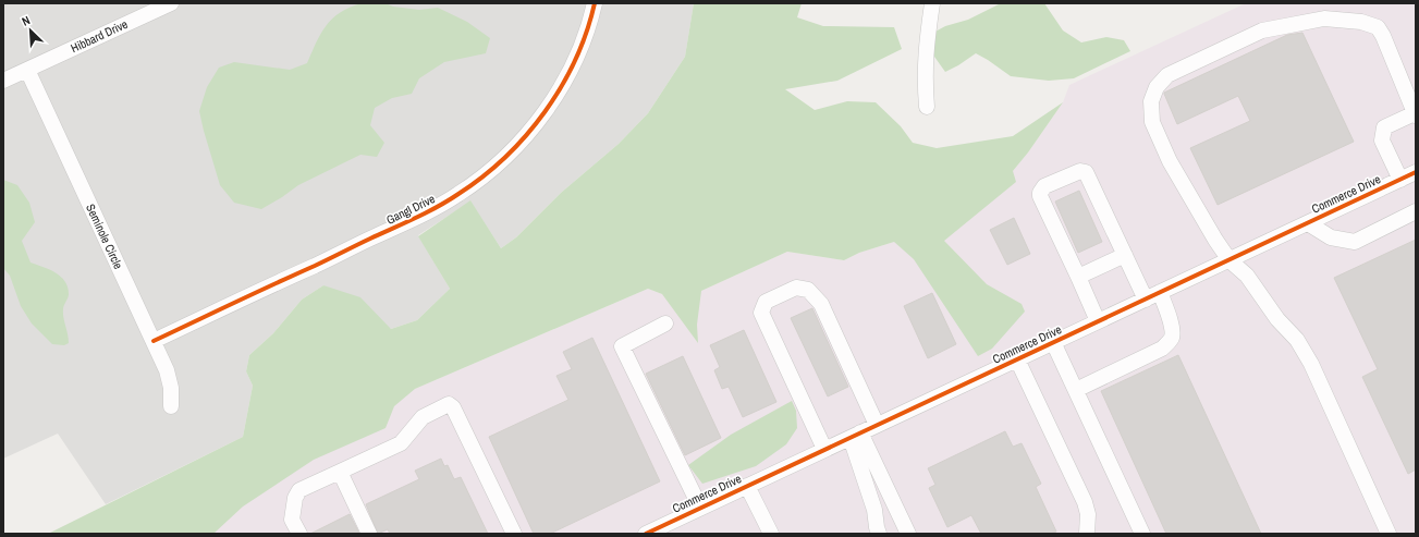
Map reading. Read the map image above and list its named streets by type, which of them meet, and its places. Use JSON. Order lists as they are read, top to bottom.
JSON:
{
  "streets": {
    "street": [
      "Hibbard Drive",
      "Commerce Drive",
      "Gangl Drive",
      "Seminole Circle"
    ]
  },
  "crossings": [
    ["Hibbard Drive", "Seminole Circle"],
    ["Gangl Drive", "Seminole Circle"]
  ],
  "north": "top left"
}
